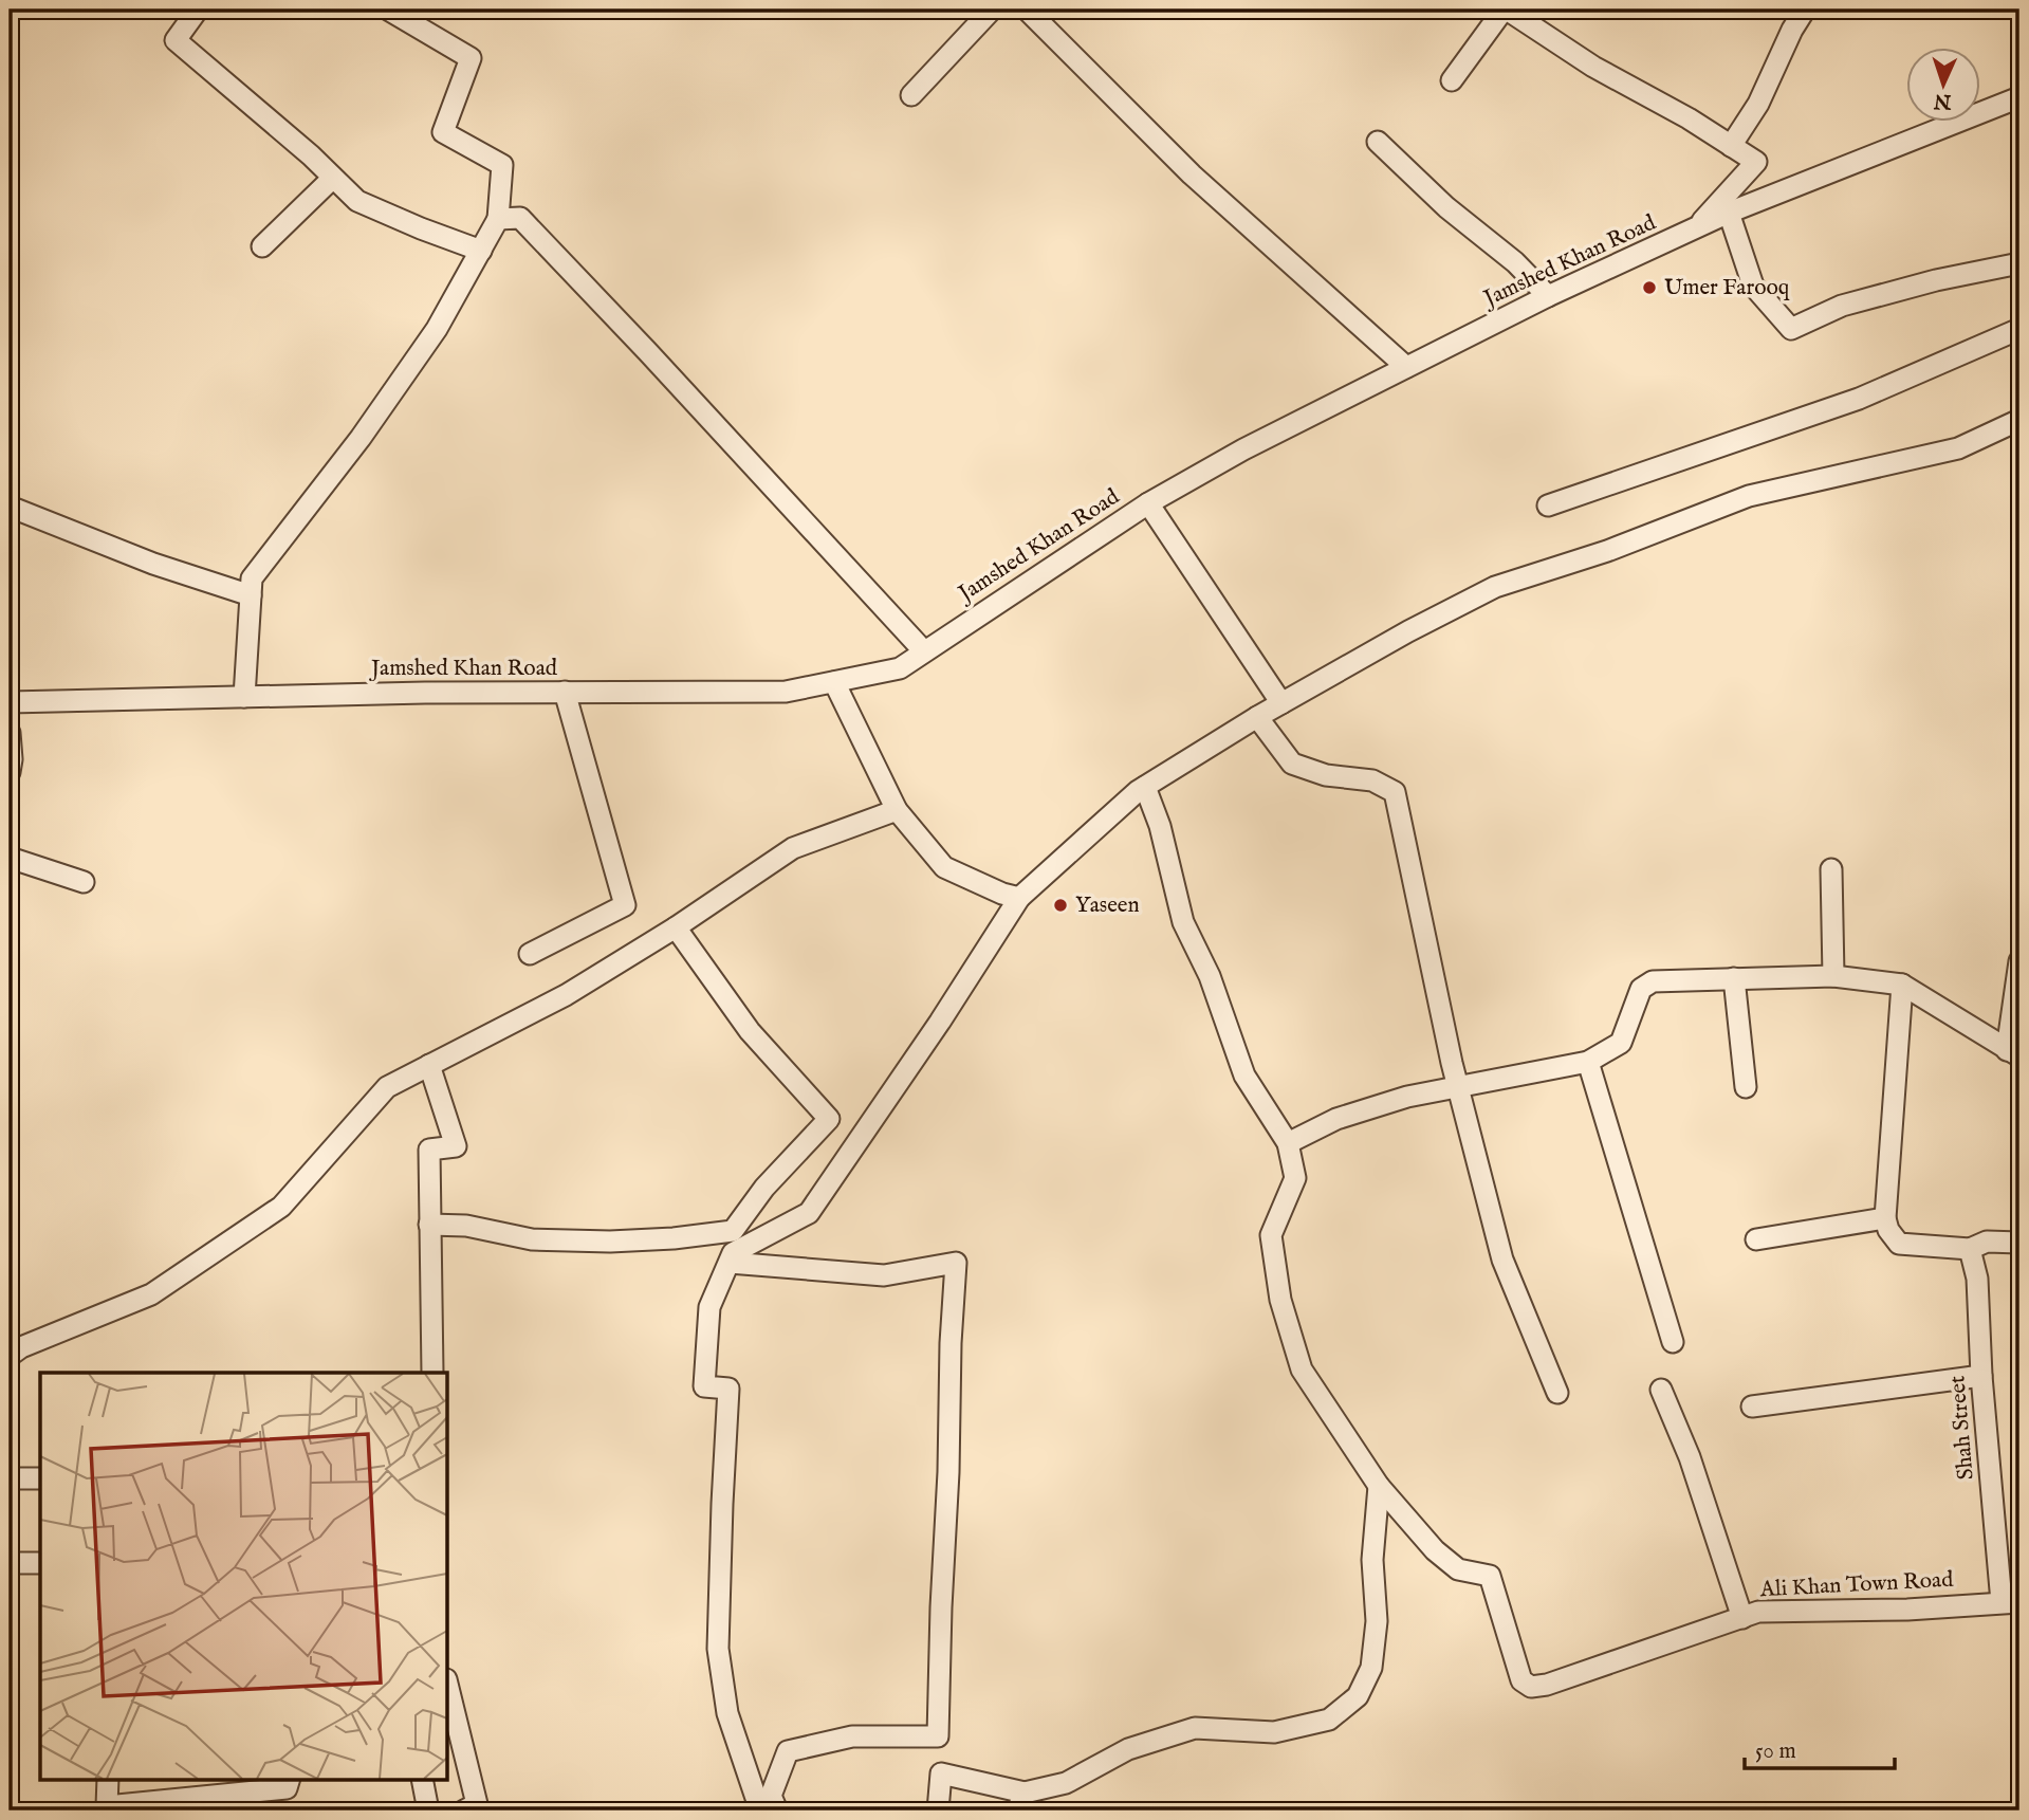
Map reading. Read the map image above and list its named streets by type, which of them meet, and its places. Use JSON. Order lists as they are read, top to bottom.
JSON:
{
  "streets": {
    "street": ["Jamshed Khan Road", "Shah Street", "Ali Khan Town Road"]
  },
  "crossings": [
    ["Shah Street", "Ali Khan Town Road"]
  ],
  "places": ["Umer Farooq", "Yaseen"],
  "scale_bar": "50 m",
  "north": "bottom"
}
